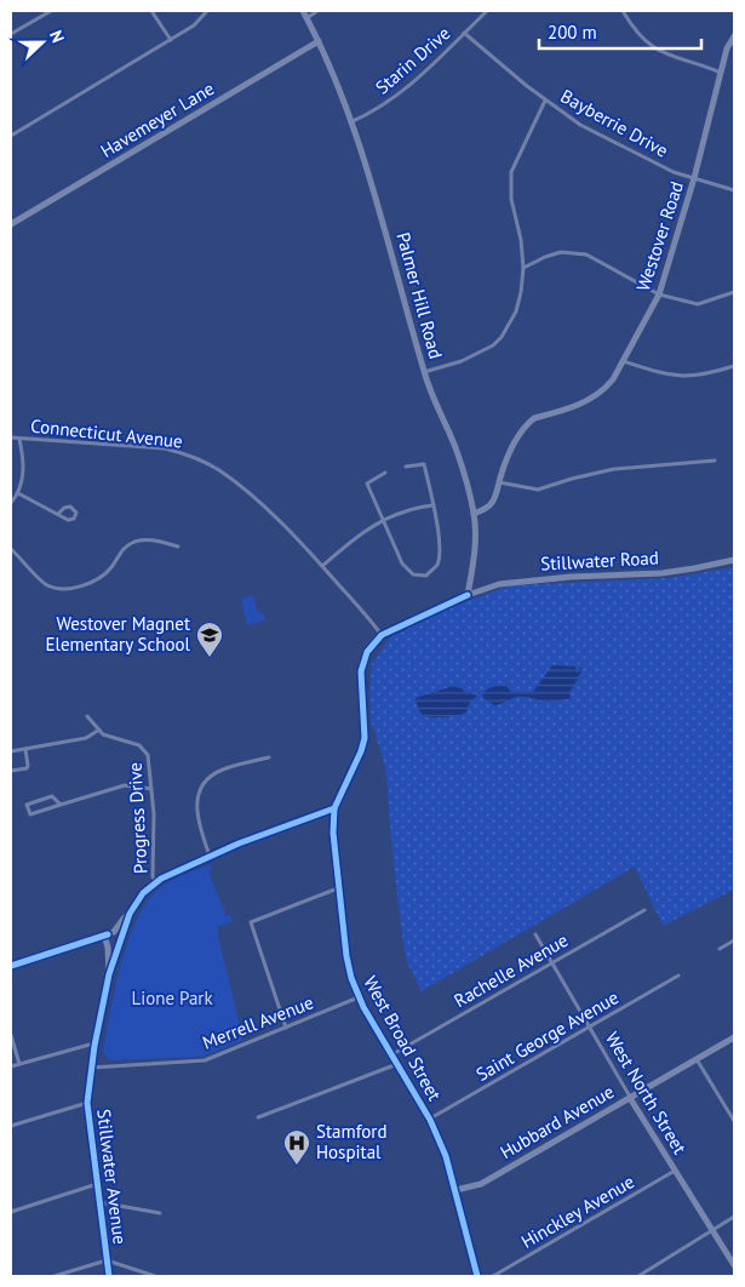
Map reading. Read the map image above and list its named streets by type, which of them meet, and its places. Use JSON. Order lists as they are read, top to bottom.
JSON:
{
  "streets": {
    "main road": [
      "Havemeyer Lane",
      "Westover Road",
      "Palmer Hill Road",
      "Stillwater Road",
      "West Broad Street",
      "West North Street",
      "Hubbard Avenue",
      "Stillwater Avenue"
    ],
    "street": [
      "Starin Drive",
      "Bayberrie Drive",
      "Connecticut Avenue",
      "Progress Drive",
      "Rachelle Avenue",
      "Merrell Avenue",
      "Saint George Avenue",
      "Hinckley Avenue"
    ]
  },
  "crossings": [
    ["Starin Drive", "Bayberrie Drive"],
    ["Starin Drive", "Palmer Hill Road"],
    ["Havemeyer Lane", "Palmer Hill Road"],
    ["Bayberrie Drive", "Westover Road"],
    ["Westover Road", "Palmer Hill Road"],
    ["Palmer Hill Road", "Stillwater Road"],
    ["Rachelle Avenue", "West Broad Street"],
    ["Rachelle Avenue", "West North Street"],
    ["Merrell Avenue", "West Broad Street"],
    ["Merrell Avenue", "Stillwater Avenue"],
    ["Saint George Avenue", "West Broad Street"],
    ["Saint George Avenue", "West North Street"],
    ["West Broad Street", "Hubbard Avenue"],
    ["West North Street", "Hubbard Avenue"],
    ["West North Street", "Hinckley Avenue"]
  ],
  "parks": ["Lione Park"],
  "places": {
    "school or university": ["Westover Magnet Elementary School"],
    "hospital": ["Stamford Hospital"]
  },
  "scale_bar": "200 m",
  "north": "right"
}
